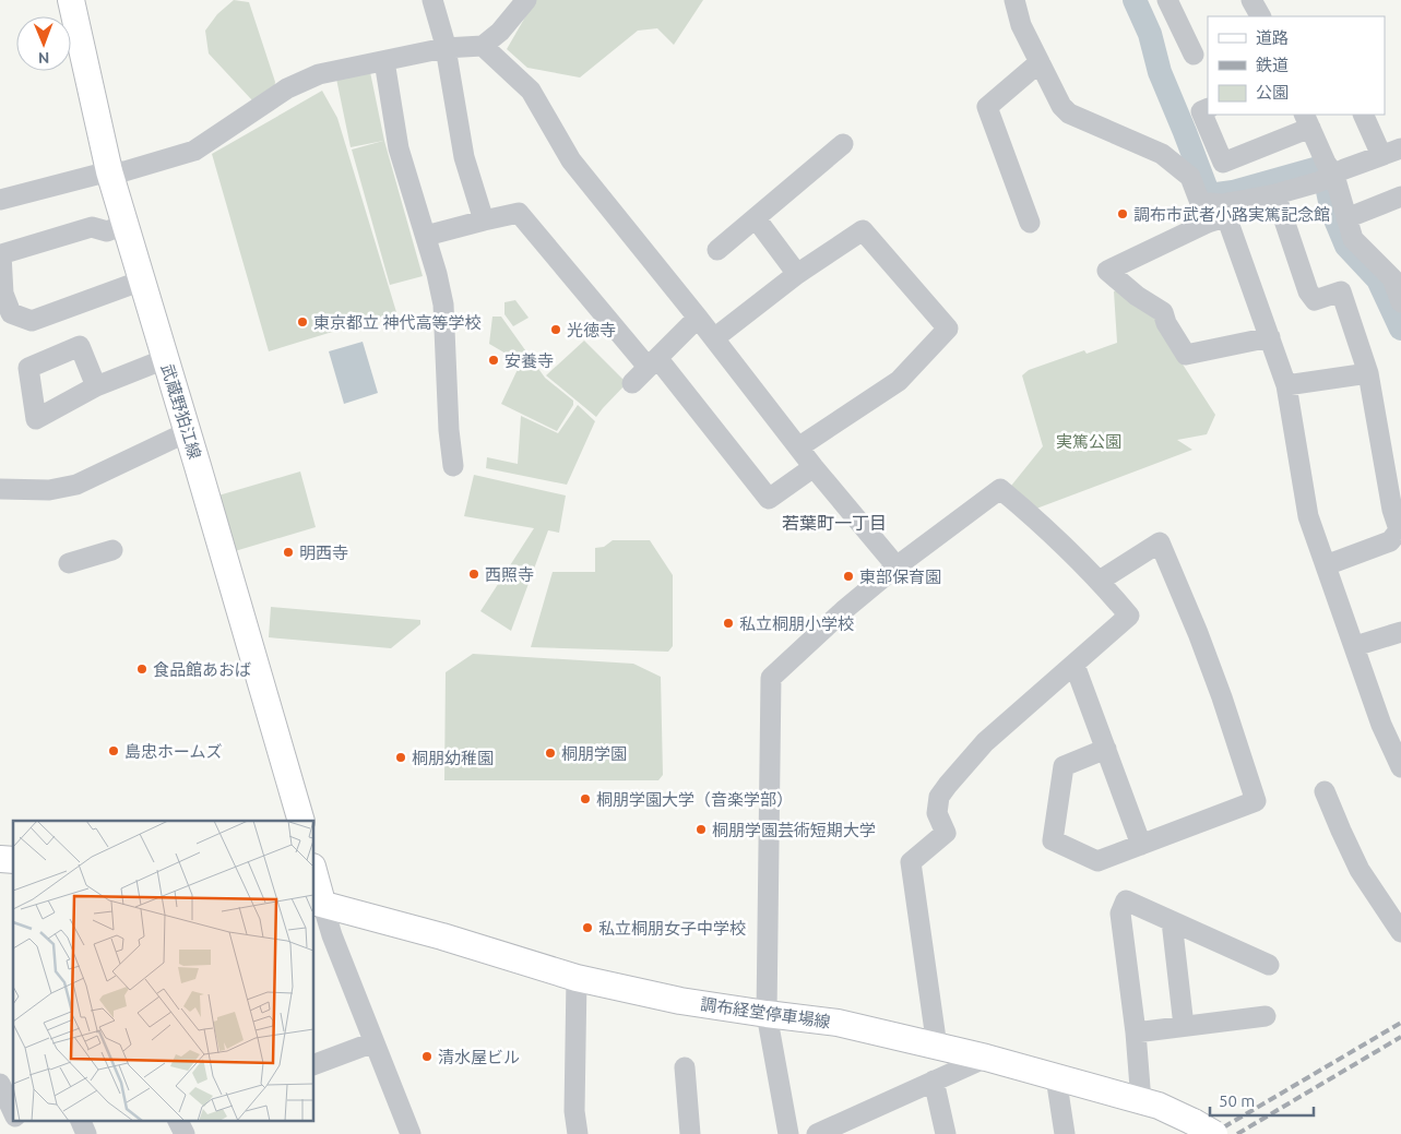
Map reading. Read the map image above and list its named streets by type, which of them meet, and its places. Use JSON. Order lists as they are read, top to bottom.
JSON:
{
  "streets": {
    "main road": ["武蔵野狛江線", "調布経堂停車場線"]
  },
  "districts": ["若葉町一丁目"],
  "parks": ["実篤公園"],
  "places": [
    "調布市武者小路実篤記念館",
    "東京都立 神代高等学校",
    "光徳寺",
    "安養寺",
    "明西寺",
    "西照寺",
    "東部保育園",
    "私立桐朋小学校",
    "食品館あおば",
    "島忠ホームズ",
    "桐朋学園",
    "桐朋幼稚園",
    "桐朋学園大学（音楽学部）",
    "桐朋学園芸術短期大学",
    "私立桐朋女子中学校",
    "清水屋ビル"
  ],
  "legend": ["道路", "鉄道", "公園"],
  "scale_bar": "50 m",
  "north": "bottom"
}
